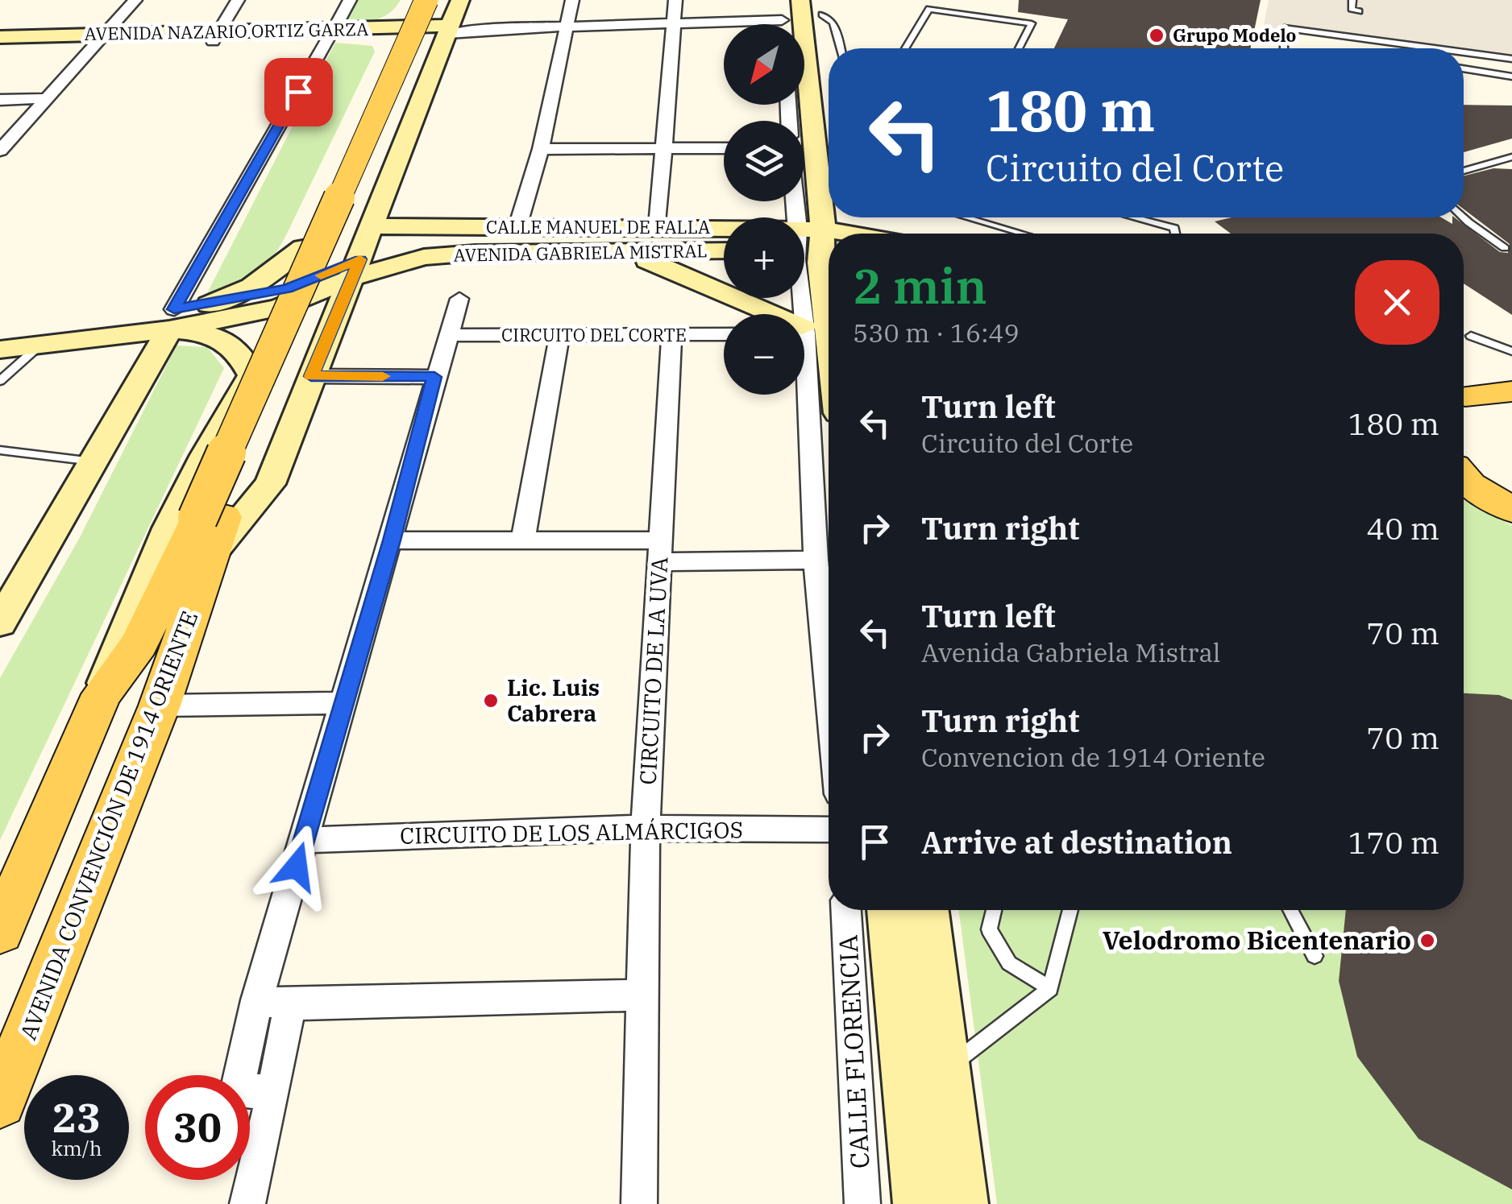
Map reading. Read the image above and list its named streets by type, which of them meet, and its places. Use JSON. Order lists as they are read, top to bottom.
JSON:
{
  "streets": {
    "main road": ["AVENIDA CONVENCIÓN DE 1914 ORIENTE"],
    "street": [
      "AVENIDA NAZARIO ORTIZ GARZA",
      "CALLE MANUEL DE FALLA",
      "AVENIDA GABRIELA MISTRAL",
      "CIRCUITO DEL CORTE",
      "CIRCUITO DE LA UVA",
      "CIRCUITO DE LOS ALMÁRCIGOS",
      "CALLE FLORENCIA"
    ]
  },
  "crossings": [
    ["AVENIDA NAZARIO ORTIZ GARZA", "AVENIDA CONVENCIÓN DE 1914 ORIENTE"],
    ["CALLE MANUEL DE FALLA", "AVENIDA GABRIELA MISTRAL"],
    ["CALLE MANUEL DE FALLA", "AVENIDA CONVENCIÓN DE 1914 ORIENTE"],
    ["AVENIDA GABRIELA MISTRAL", "AVENIDA CONVENCIÓN DE 1914 ORIENTE"],
    ["CIRCUITO DEL CORTE", "CIRCUITO DE LA UVA"],
    ["CIRCUITO DE LA UVA", "CIRCUITO DE LOS ALMÁRCIGOS"]
  ],
  "places": ["Grupo Modelo", "Lic. Luis Cabrera", "Velodromo Bicentenario"],
  "north": "bottom left",
  "page": {
    "map_buttons": ["+", "−"],
    "turn": ["180 m", "Circuito del Corte"],
    "heading": ["2 min", "530 m · 16:49"],
    "list": [
      {
        "name": "Turn left",
        "note": "Circuito del Corte",
        "value": "180 m"
      },
      {
        "name": "Turn right",
        "value": "40 m"
      },
      {
        "name": "Turn left",
        "note": "Avenida Gabriela Mistral",
        "value": "70 m"
      },
      {
        "name": "Turn right",
        "note": "Convencion de 1914 Oriente",
        "value": "70 m"
      },
      {
        "name": "Arrive at destination",
        "value": "170 m"
      }
    ],
    "speed": "23 km/h",
    "limit": "30"
  }
}
